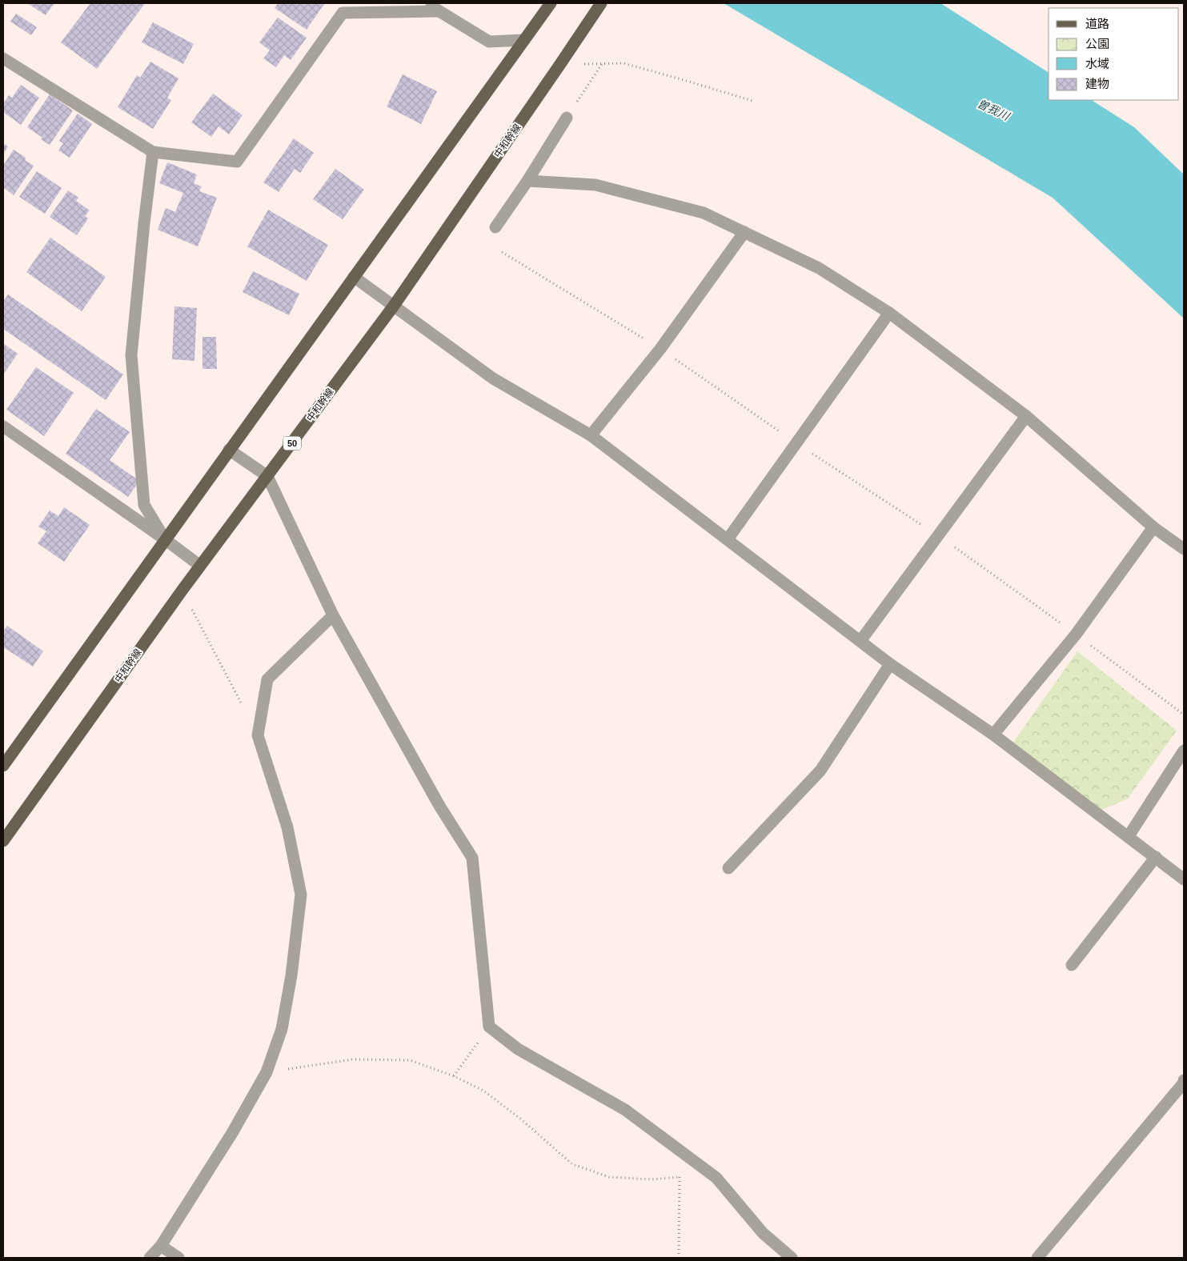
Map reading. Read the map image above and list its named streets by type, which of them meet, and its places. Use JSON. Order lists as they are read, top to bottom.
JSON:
{
  "streets": {
    "main road": ["中和幹線", "50"]
  },
  "water": ["曽我川"],
  "legend": [
    "道路",
    "公園",
    "水域",
    "建物"
  ]
}
